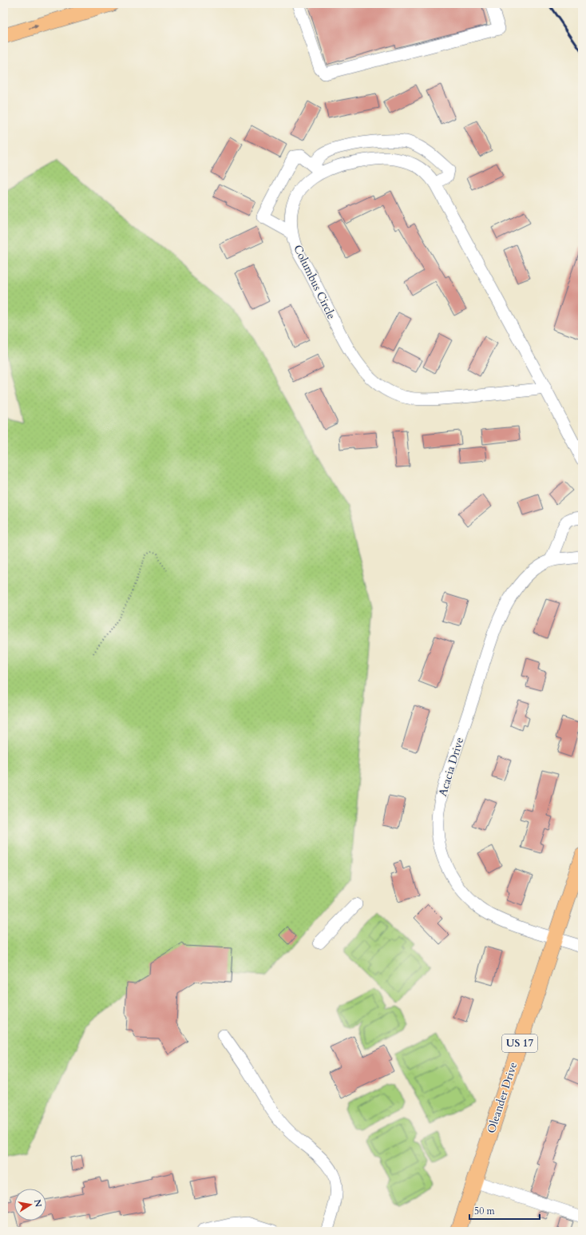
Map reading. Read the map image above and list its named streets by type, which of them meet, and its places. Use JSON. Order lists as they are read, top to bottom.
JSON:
{
  "streets": {
    "main road": ["US 17", "Oleander Drive"],
    "street": ["Columbus Circle", "Acacia Drive"]
  },
  "crossings": [
    ["Acacia Drive", "Oleander Drive"]
  ],
  "scale_bar": "50 m",
  "north": "right"
}
